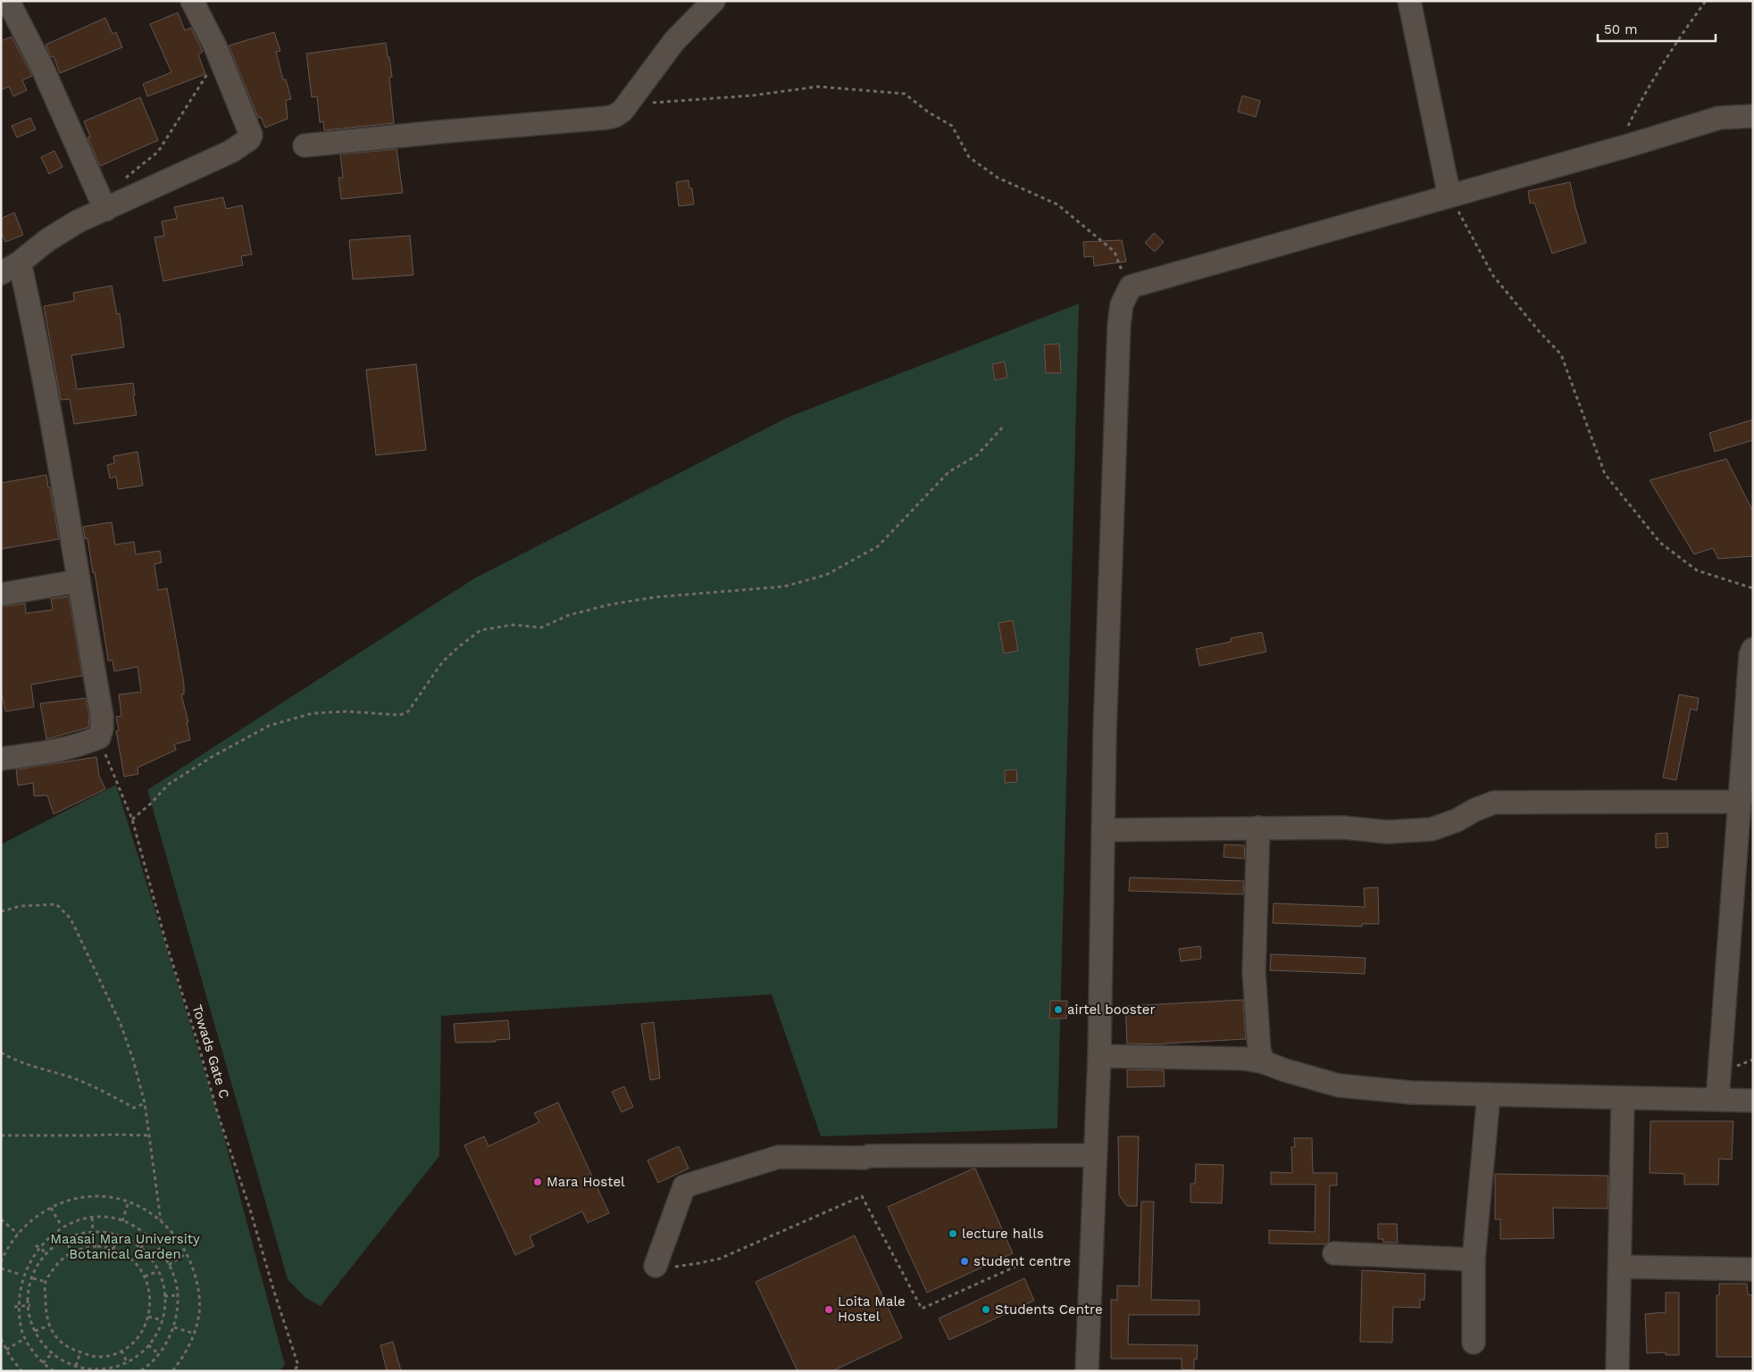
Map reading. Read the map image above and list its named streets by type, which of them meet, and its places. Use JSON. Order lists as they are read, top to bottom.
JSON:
{
  "streets": {
    "path": ["Towads Gate C"]
  },
  "parks": ["Maasai Mara University Botanical Garden"],
  "places": [
    "airtel booster",
    "Mara Hostel",
    "lecture halls",
    "student centre",
    "Loita Male Hostel",
    "Students Centre"
  ],
  "scale_bar": "50 m"
}
